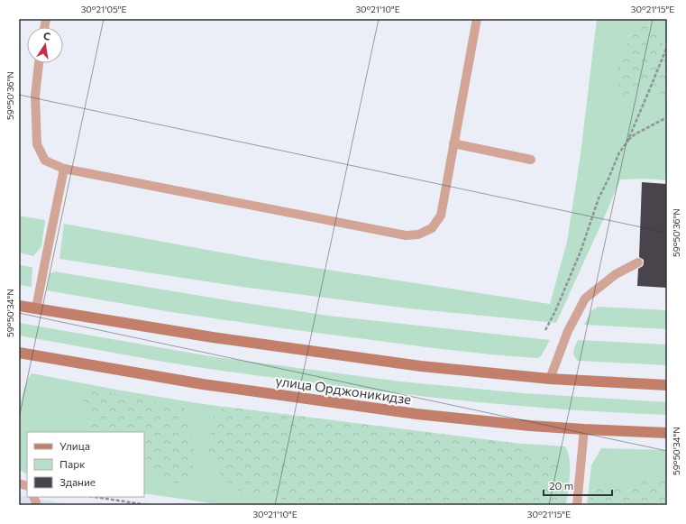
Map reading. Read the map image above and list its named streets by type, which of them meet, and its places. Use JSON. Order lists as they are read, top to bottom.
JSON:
{
  "streets": {
    "street": ["улица Орджоникидзе"]
  },
  "legend": ["Улица", "Парк", "Здание"],
  "scale_bar": "20 m",
  "north": "top",
  "coordinates": [
    "30°21'05\"E",
    "30°21'10\"E",
    "30°21'15\"E",
    "59°50'36\"N",
    "59°50'34\"N"
  ]
}
